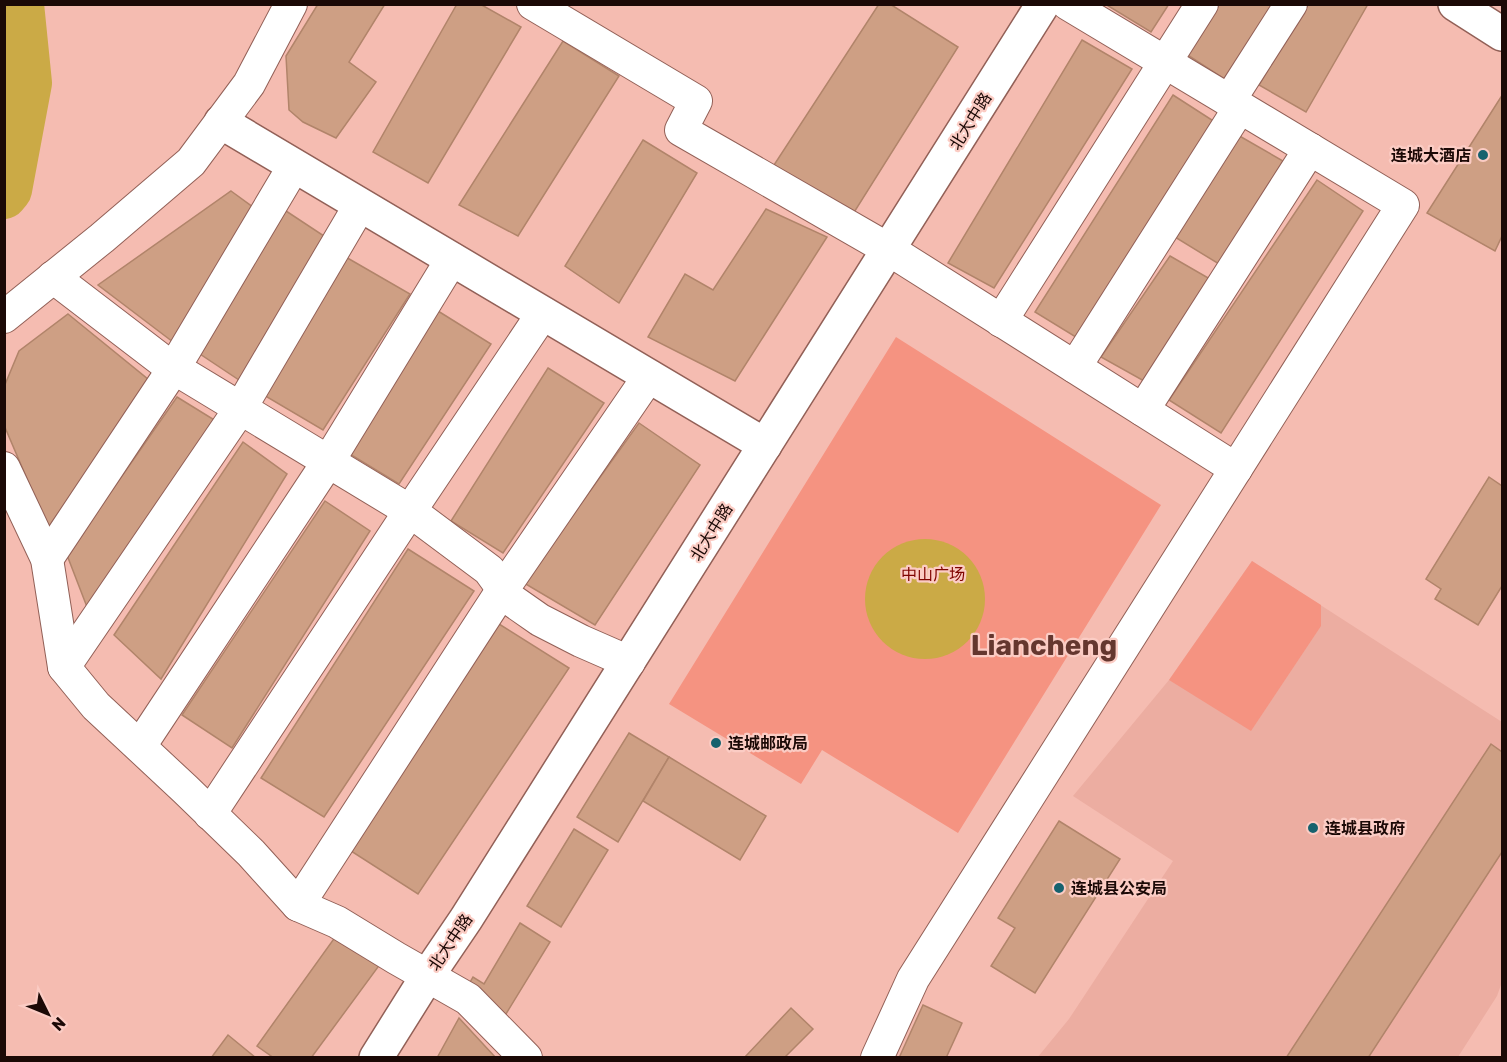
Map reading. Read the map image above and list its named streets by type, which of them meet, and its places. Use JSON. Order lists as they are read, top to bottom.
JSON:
{
  "streets": {
    "main road": ["北大中路"]
  },
  "districts": ["Liancheng"],
  "parks": ["中山广场"],
  "places": [
    "连城大酒店",
    "连城邮政局",
    "连城县政府",
    "连城县公安局"
  ],
  "north": "bottom right"
}
